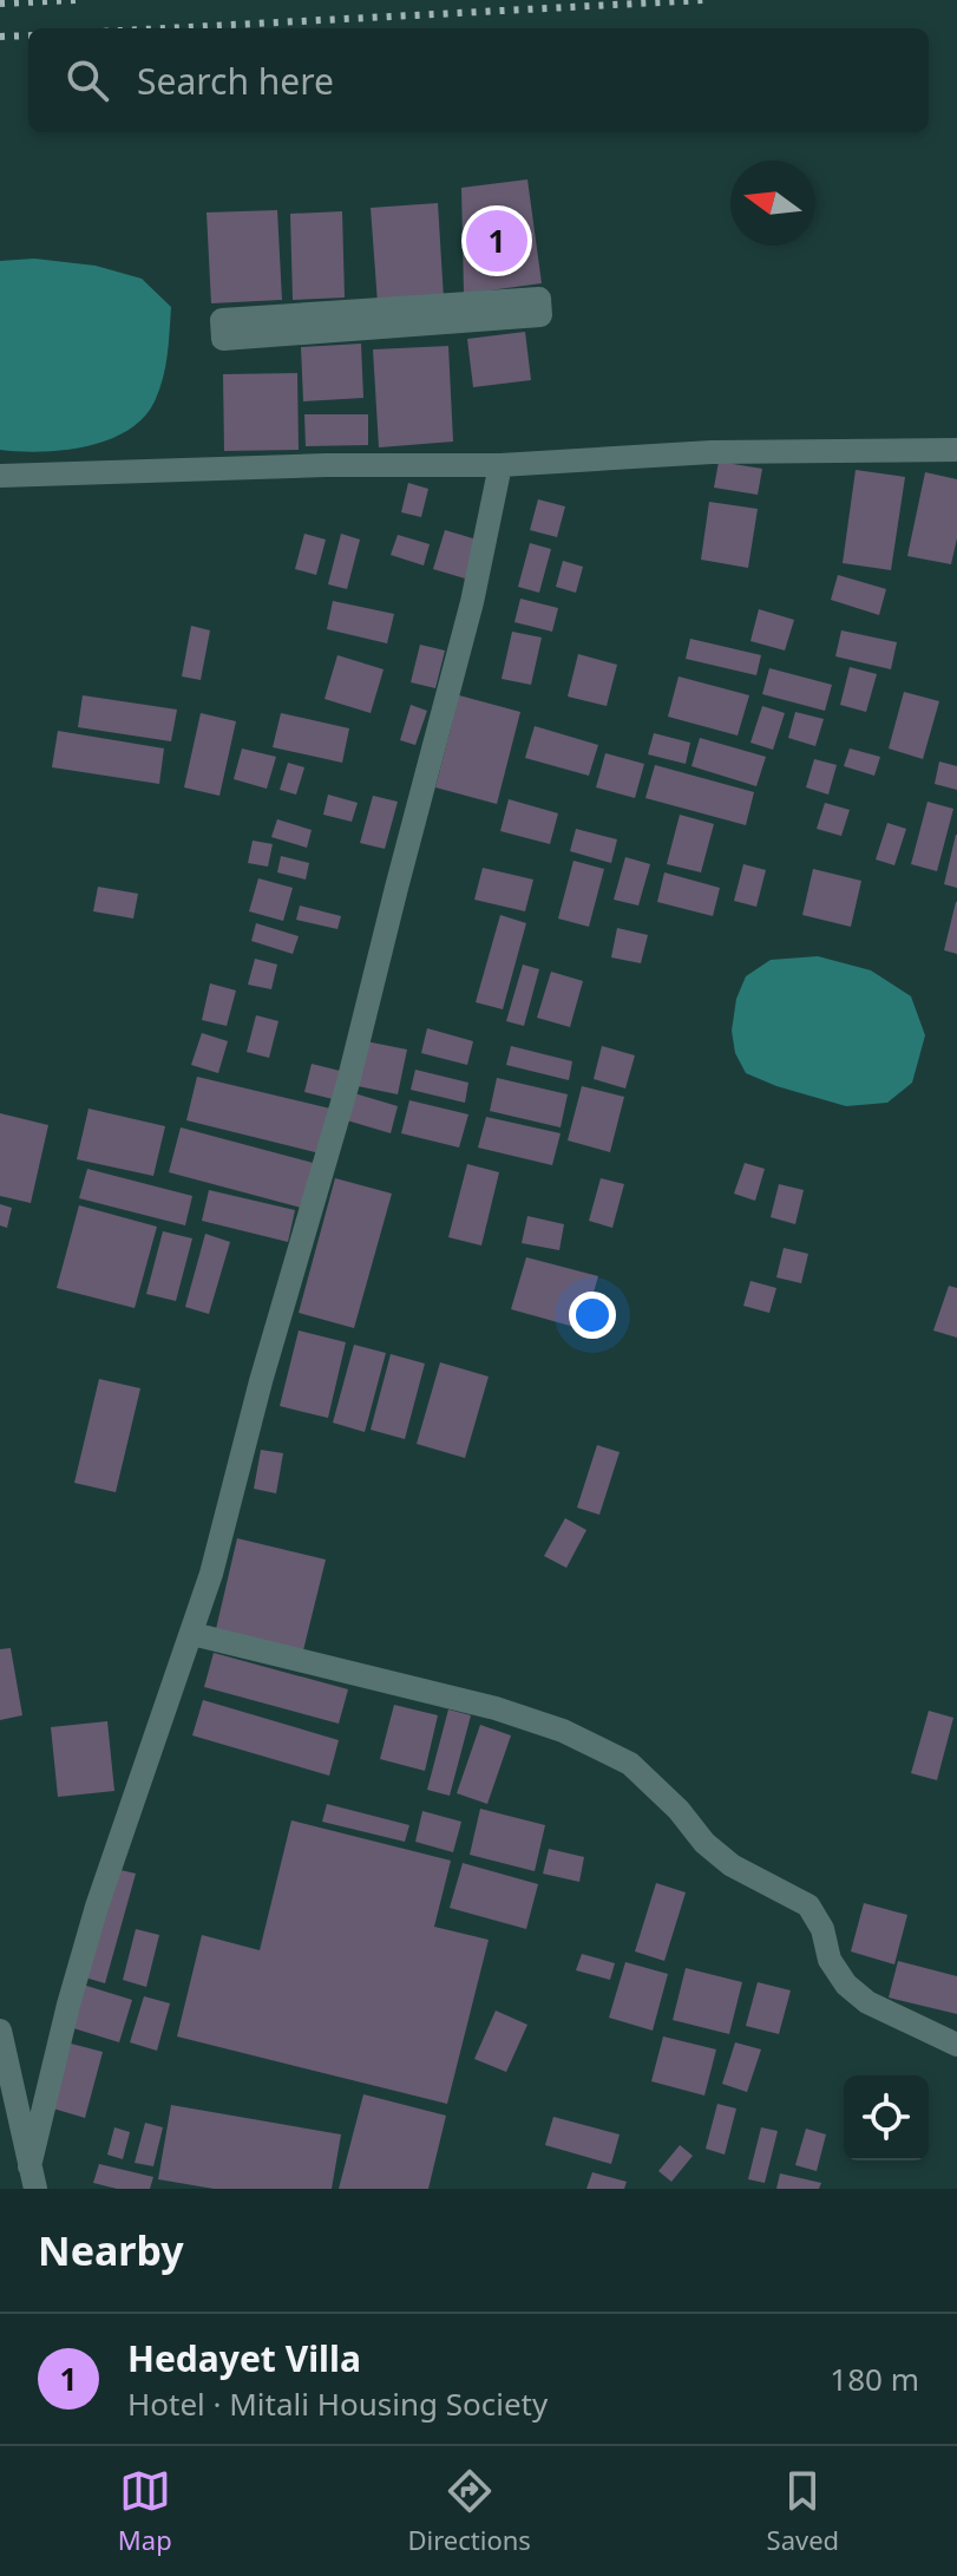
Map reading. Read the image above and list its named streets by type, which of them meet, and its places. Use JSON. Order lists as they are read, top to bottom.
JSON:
{
  "north": "left",
  "page": {
    "search": "Search here",
    "pins": "1",
    "heading": "Nearby",
    "list": [
      {
        "mark": "1",
        "name": "Hedayet Villa",
        "note": "Hotel · Mitali Housing Society",
        "value": "180 m"
      }
    ],
    "nav": ["Map", "Directions", "Saved"]
  }
}
